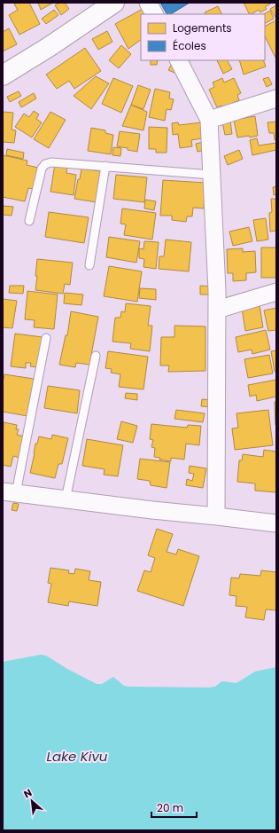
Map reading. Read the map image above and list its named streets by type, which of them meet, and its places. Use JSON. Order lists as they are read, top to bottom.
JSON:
{
  "water": ["Lake Kivu"],
  "legend": ["Logements", "Écoles"],
  "scale_bar": "20 m",
  "north": "top left"
}
